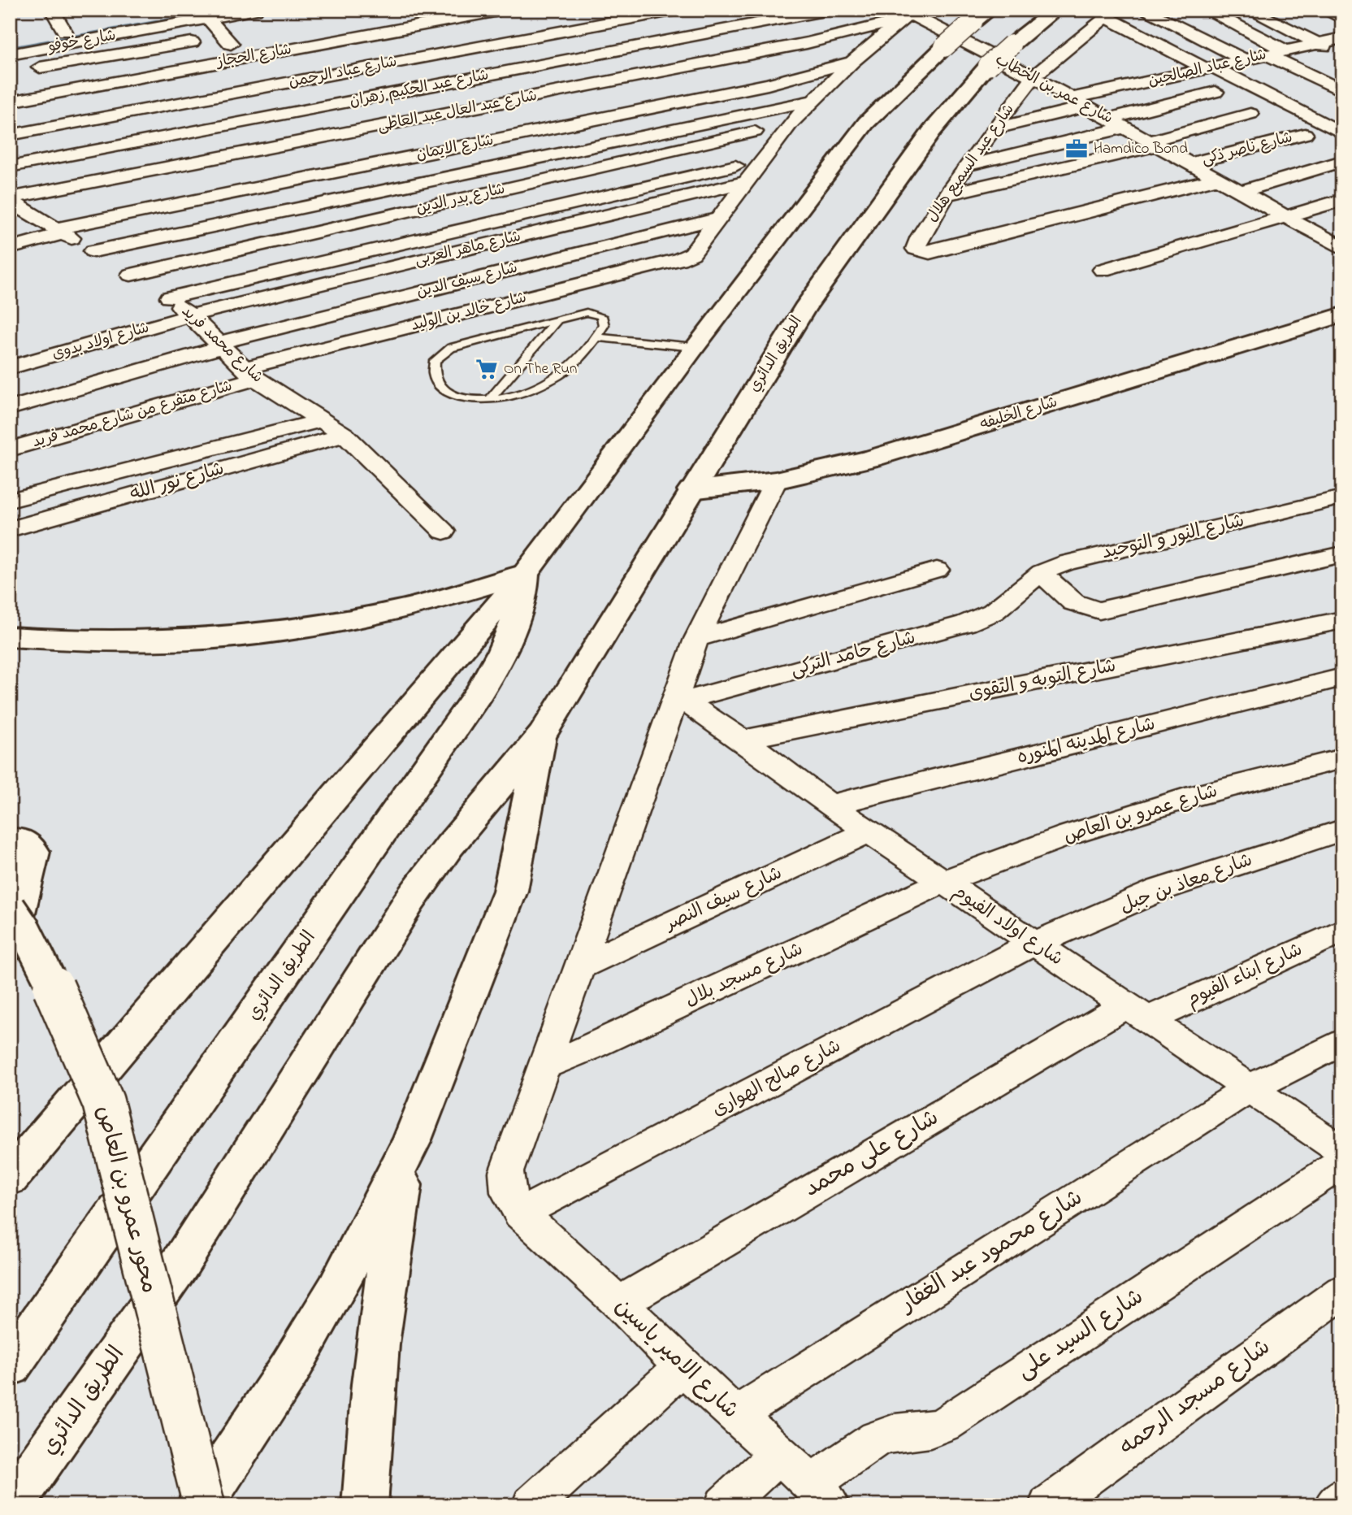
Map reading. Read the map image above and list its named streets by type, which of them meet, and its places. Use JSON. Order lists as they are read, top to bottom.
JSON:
{
  "streets": {
    "main road": ["الطريق الدائري", "شارع الخليفه", "محور عمرو بن العاص"],
    "street": [
      "شارع خوفو",
      "شارع الحجاز",
      "شارع عباد الصالحين",
      "شارع عباد الرحمن",
      "شارع عبد الحكيم زهران",
      "شارع عمر بن الخطاب",
      "شارع عبد العال عبد العاطى",
      "شارع الايمان",
      "شارع ناصر ذكى",
      "شارع عبد السميع هلال",
      "شارع بدر الدين",
      "شارع ماهر العربى",
      "شارع سيف الدين",
      "شارع خالد بن الوليد",
      "شارع اولاد بدوى",
      "شارع محمد فريد",
      "شارع متفرع من شارع محمد فريد",
      "شارع نور الله",
      "شارع النور و التوحيد",
      "شارع حامد التركى",
      "شارع التوبه و التقوى",
      "شارع المدينه المنوره",
      "شارع عمرو بن العاص",
      "شارع معاذ بن جبل",
      "شارع سيف النصر",
      "شارع اولاد الفيوم",
      "شارع مسجد بلال",
      "شارع ابناء الفيوم",
      "شارع صالح الهوارى",
      "شارع على محمد",
      "شارع محمود عبد الغفار",
      "شارع السيد على",
      "شارع الامير ياسين",
      "شارع مسجد الرحمه"
    ]
  },
  "crossings": [
    ["شارع عباد الصالحين", "شارع عمر بن الخطاب"],
    ["شارع عمر بن الخطاب", "شارع عبد العال عبد العاطى"],
    ["شارع عمر بن الخطاب", "شارع ناصر ذكى"],
    ["شارع عمر بن الخطاب", "شارع عبد السميع هلال"],
    ["شارع عبد العال عبد العاطى", "شارع محمد فريد"],
    ["شارع الايمان", "شارع محمد فريد"],
    ["شارع بدر الدين", "شارع محمد فريد"],
    ["شارع ماهر العربى", "شارع اولاد بدوى"],
    ["شارع ماهر العربى", "شارع محمد فريد"],
    ["شارع سيف الدين", "شارع خالد بن الوليد"],
    ["شارع سيف الدين", "شارع محمد فريد"],
    ["شارع خالد بن الوليد", "شارع محمد فريد"],
    ["شارع خالد بن الوليد", "شارع متفرع من شارع محمد فريد"],
    ["شارع اولاد بدوى", "شارع محمد فريد"],
    ["شارع محمد فريد", "شارع متفرع من شارع محمد فريد"],
    ["شارع محمد فريد", "شارع نور الله"],
    ["الطريق الدائري", "شارع الخليفه"],
    ["شارع النور و التوحيد", "شارع حامد التركى"],
    ["شارع حامد التركى", "شارع اولاد الفيوم"],
    ["شارع التوبه و التقوى", "شارع اولاد الفيوم"],
    ["شارع المدينه المنوره", "شارع اولاد الفيوم"],
    ["شارع عمرو بن العاص", "شارع اولاد الفيوم"],
    ["شارع عمرو بن العاص", "شارع مسجد بلال"],
    ["شارع معاذ بن جبل", "شارع اولاد الفيوم"],
    ["شارع معاذ بن جبل", "شارع صالح الهوارى"],
    ["شارع سيف النصر", "شارع اولاد الفيوم"],
    ["شارع اولاد الفيوم", "شارع مسجد بلال"],
    ["شارع اولاد الفيوم", "شارع ابناء الفيوم"],
    ["شارع اولاد الفيوم", "شارع صالح الهوارى"],
    ["شارع اولاد الفيوم", "شارع على محمد"],
    ["شارع اولاد الفيوم", "شارع محمود عبد الغفار"],
    ["شارع ابناء الفيوم", "شارع على محمد"],
    ["شارع صالح الهوارى", "شارع الامير ياسين"],
    ["شارع على محمد", "شارع الامير ياسين"],
    ["شارع محمود عبد الغفار", "شارع الامير ياسين"],
    ["شارع السيد على", "شارع الامير ياسين"]
  ],
  "places": {
    "office": ["Hamdico Bond"],
    "supermarket": ["On The Run"]
  }
}
